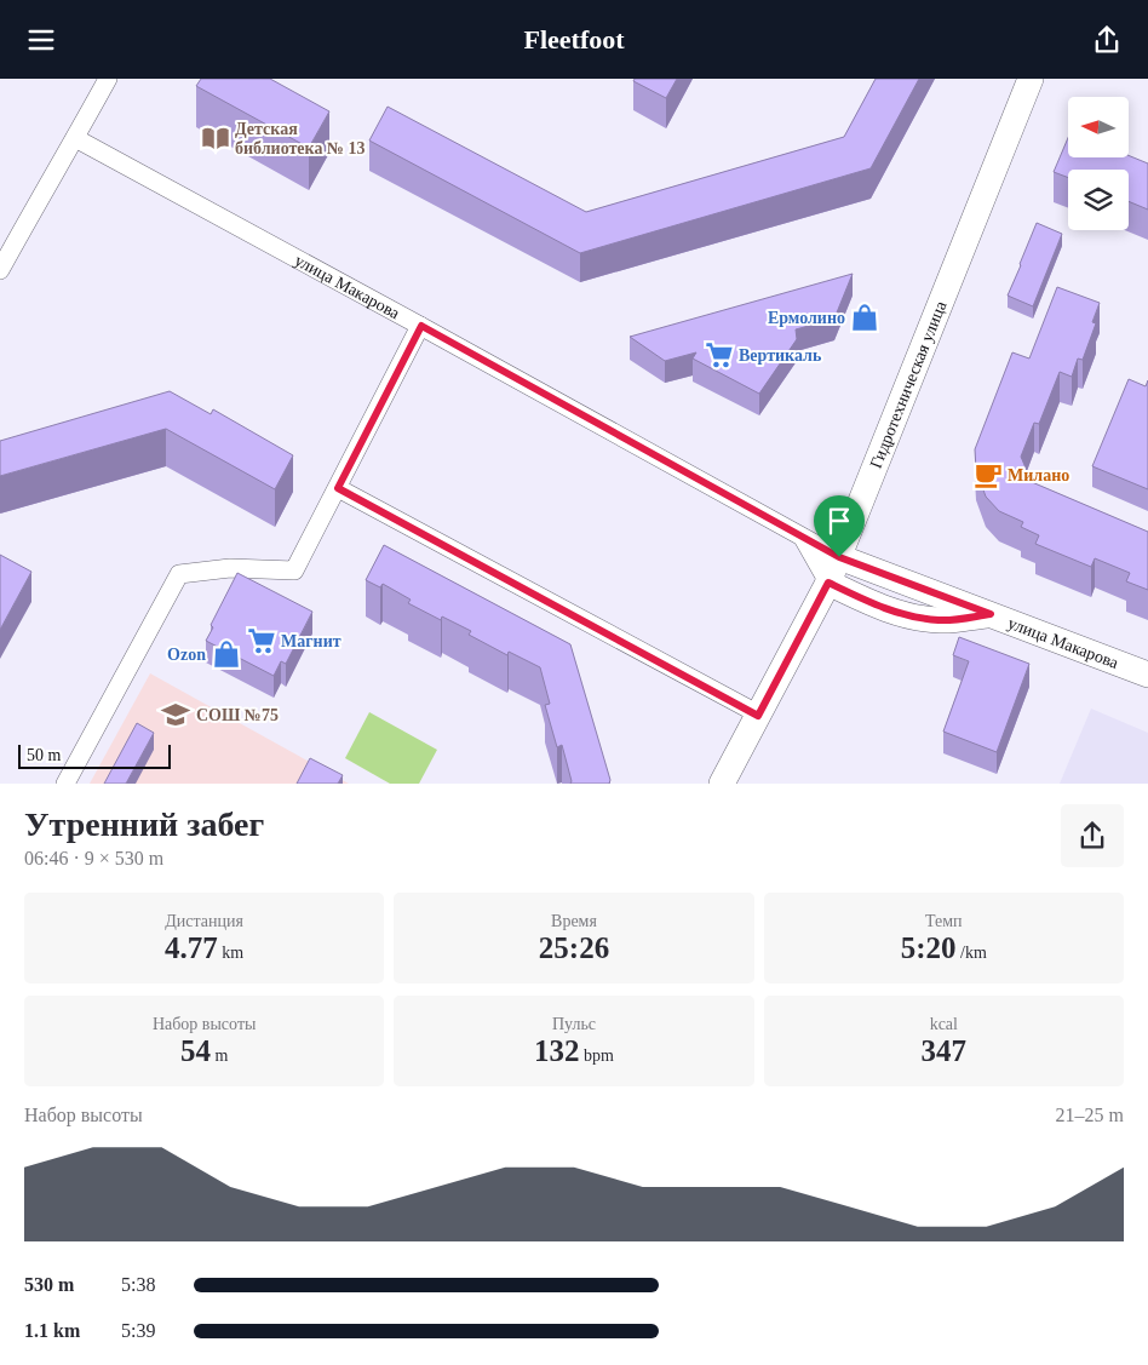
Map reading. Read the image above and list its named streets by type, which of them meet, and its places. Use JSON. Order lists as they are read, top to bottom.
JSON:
{
  "streets": {
    "main road": ["улица Макарова", "Гидротехническая улица"]
  },
  "crossings": [
    ["улица Макарова", "Гидротехническая улица"]
  ],
  "places": {
    "library": ["Детская библиотека № 13"],
    "shop": ["Ермолино", "Ozon"],
    "supermarket": ["Вертикаль", "Магнит"],
    "cafe": ["Милано"],
    "school or university": ["СОШ №75"]
  },
  "scale_bar": "50 m",
  "north": "left",
  "page": {
    "header": "Fleetfoot",
    "scale": "50 m",
    "heading": ["Утренний забег", "06:46 · 9 × 530 m"],
    "stats": [
      ["Дистанция", "4.77 km"],
      ["Время", "25:26"],
      ["Темп", "5:20 /km"],
      ["Набор высоты", "54 m"],
      ["Пульс", "132 bpm"],
      ["kcal", "347"]
    ],
    "chart": ["Набор высоты", "21–25 m"],
    "list": [
      {
        "name": "530 m",
        "note": "5:38"
      },
      {
        "name": "1.1 km",
        "note": "5:39"
      }
    ]
  }
}
